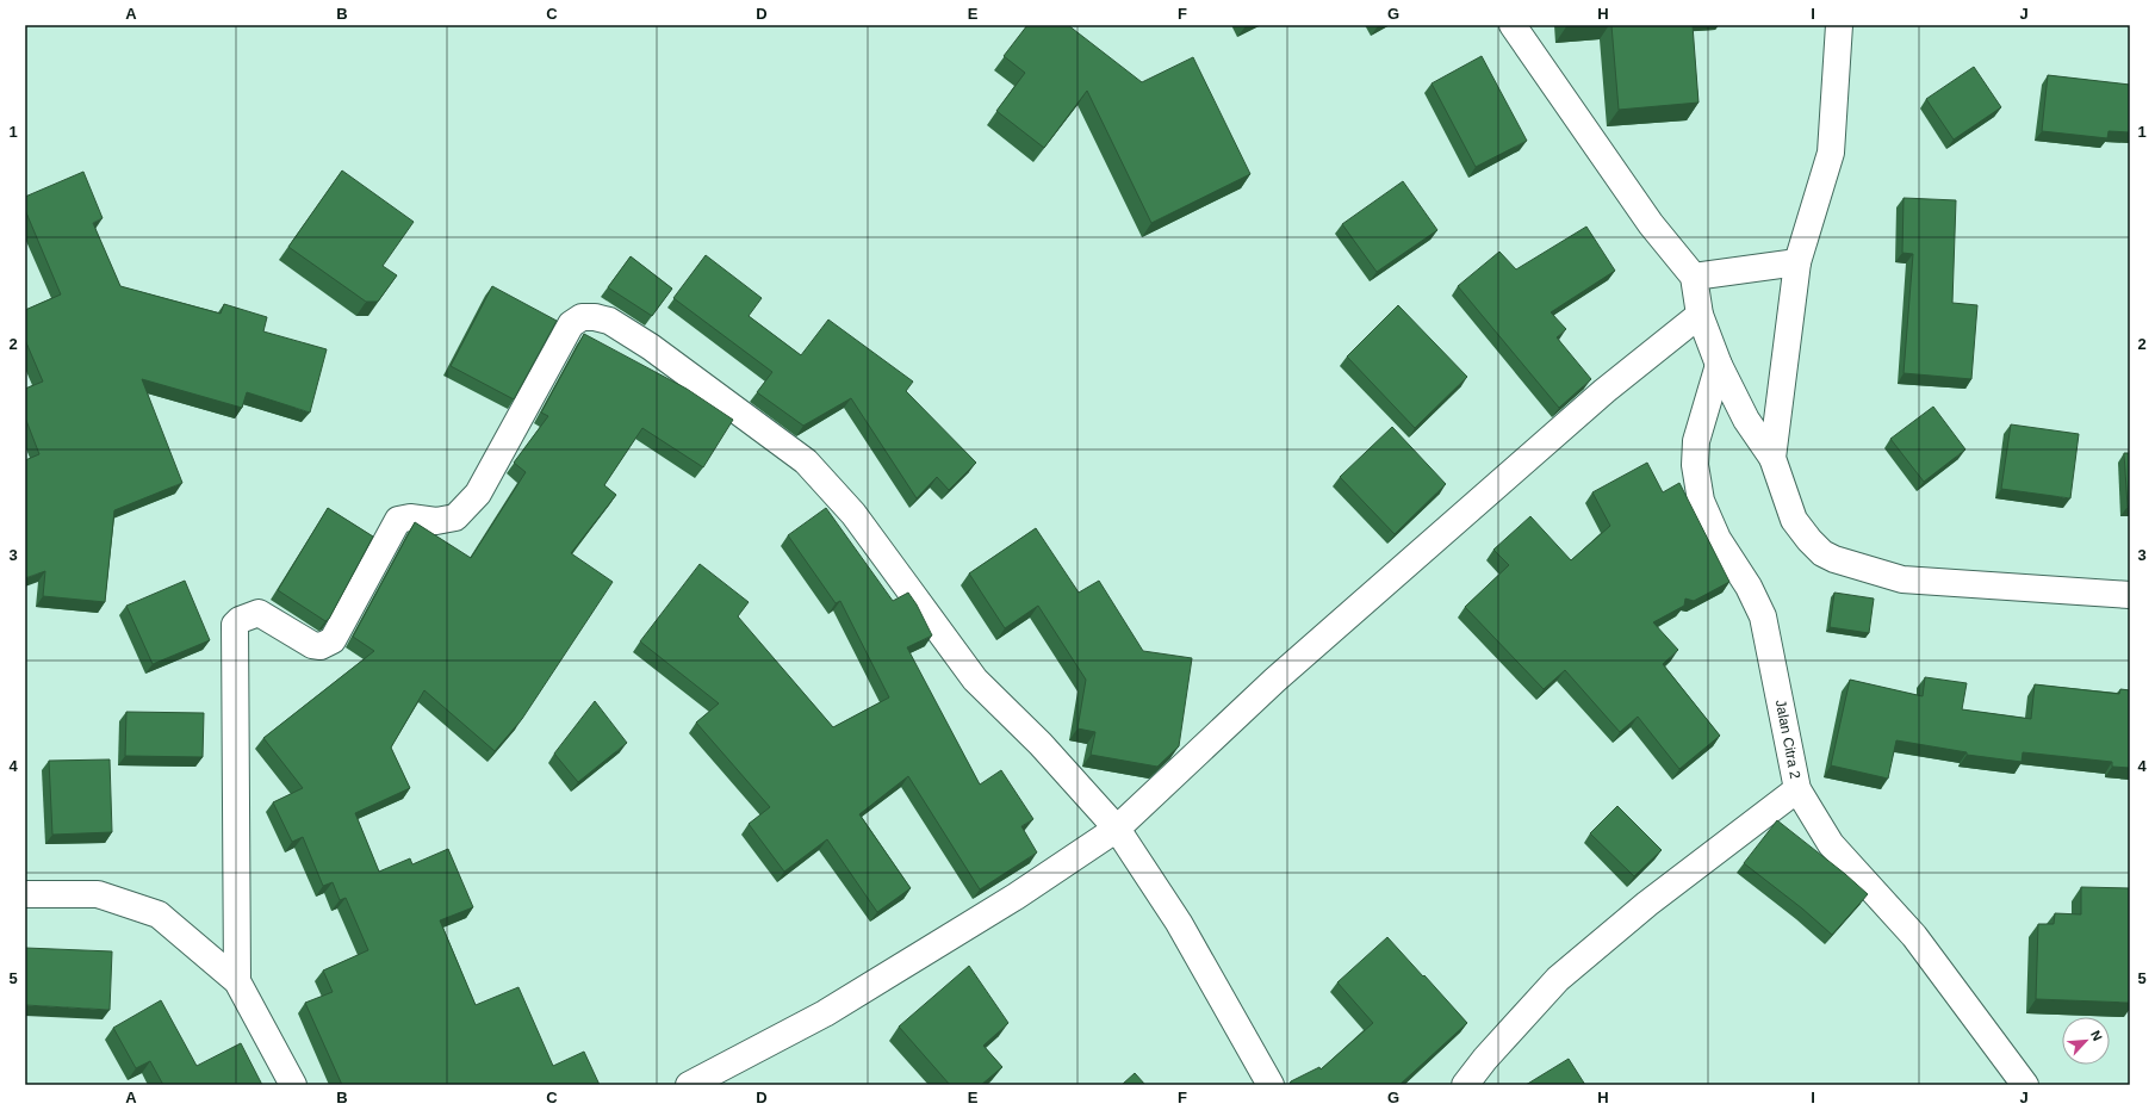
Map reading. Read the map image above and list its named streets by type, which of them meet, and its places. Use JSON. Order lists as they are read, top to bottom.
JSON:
{
  "streets": {
    "street": ["Jalan Citra 2"]
  },
  "north": "top right",
  "grid": {
    "columns": [
      "A",
      "B",
      "C",
      "D",
      "E",
      "F",
      "G",
      "H",
      "I",
      "J"
    ],
    "rows": [
      "1",
      "2",
      "3",
      "4",
      "5"
    ]
  }
}
